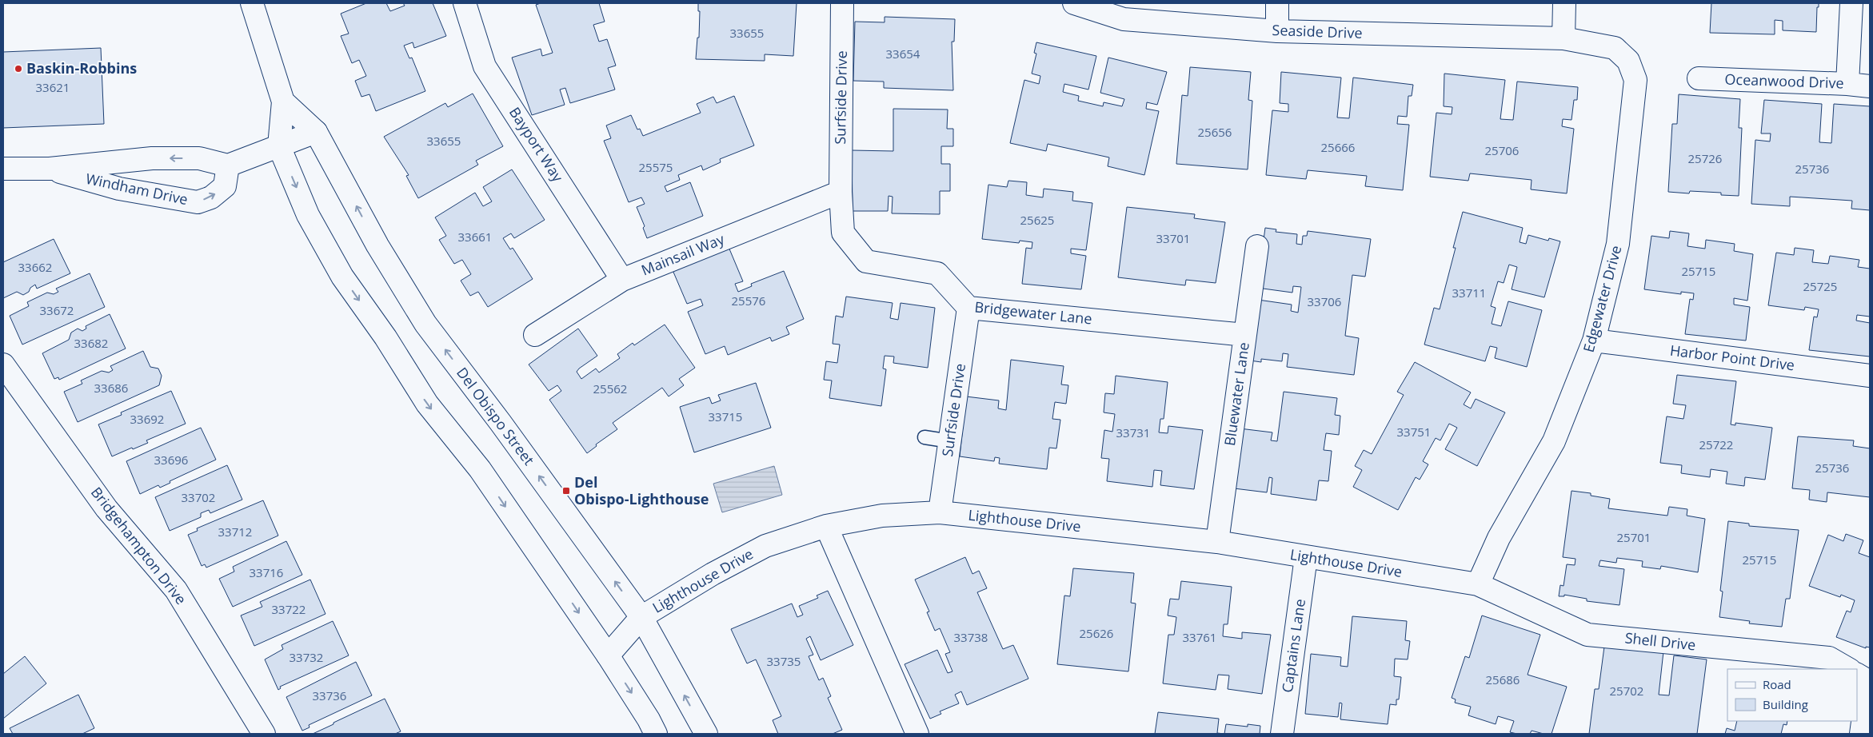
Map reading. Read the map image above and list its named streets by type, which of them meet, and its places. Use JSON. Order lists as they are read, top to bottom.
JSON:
{
  "streets": {
    "street": [
      "Seaside Drive",
      "Oceanwood Drive",
      "Surfside Drive",
      "Bayport Way",
      "Windham Drive",
      "Mainsail Way",
      "Edgewater Drive",
      "Bridgewater Lane",
      "Harbor Point Drive",
      "Bluewater Lane",
      "Del Obispo Street",
      "Lighthouse Drive",
      "Bridgehampton Drive",
      "Shell Drive",
      "Captains Lane"
    ]
  },
  "crossings": [
    ["Seaside Drive", "Edgewater Drive"],
    ["Surfside Drive", "Mainsail Way"],
    ["Surfside Drive", "Bridgewater Lane"],
    ["Surfside Drive", "Lighthouse Drive"],
    ["Bayport Way", "Mainsail Way"],
    ["Mainsail Way", "Bridgewater Lane"],
    ["Edgewater Drive", "Harbor Point Drive"],
    ["Edgewater Drive", "Lighthouse Drive"],
    ["Edgewater Drive", "Shell Drive"],
    ["Bridgewater Lane", "Bluewater Lane"],
    ["Bluewater Lane", "Lighthouse Drive"],
    ["Del Obispo Street", "Lighthouse Drive"],
    ["Lighthouse Drive", "Shell Drive"],
    ["Lighthouse Drive", "Captains Lane"]
  ],
  "places": {
    "other": ["Baskin-Robbins"],
    "transit": ["Del Obispo-Lighthouse"]
  },
  "house_numbers": [
    "33655",
    "33654",
    "33621",
    "25656",
    "33655",
    "25666",
    "25706",
    "25726",
    "25575",
    "25736",
    "25625",
    "33661",
    "33701",
    "33662",
    "25715",
    "25725",
    "33711",
    "25576",
    "33706",
    "33672",
    "33682",
    "33686",
    "25562",
    "33715",
    "33692",
    "33751",
    "33731",
    "25722",
    "33696",
    "25736",
    "33702",
    "33712",
    "25701",
    "25715",
    "33716",
    "33722",
    "25626",
    "33738",
    "33761",
    "33732",
    "33735",
    "25686",
    "25702",
    "33736"
  ],
  "legend": ["Road", "Building"]
}
